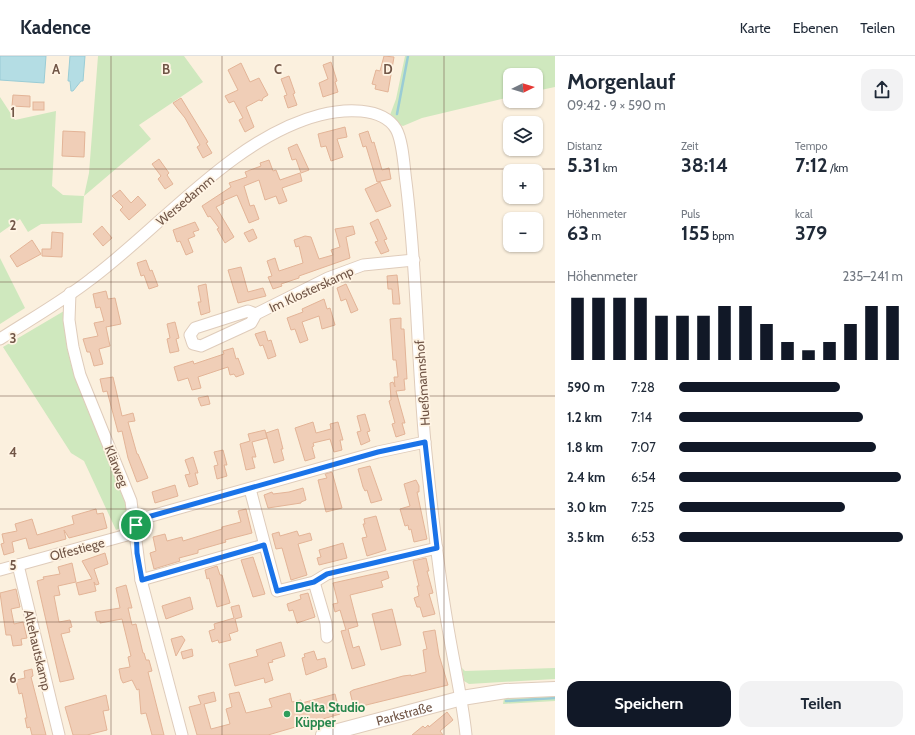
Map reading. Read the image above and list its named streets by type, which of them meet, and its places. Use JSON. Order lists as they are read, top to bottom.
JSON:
{
  "streets": {
    "street": [
      "Wersedamm",
      "Im Klosterskamp",
      "Hueßmannshof",
      "Klärweg",
      "Olfestiege",
      "Altehautskamp",
      "Parkstraße"
    ]
  },
  "crossings": [
    ["Wersedamm", "Hueßmannshof"],
    ["Wersedamm", "Klärweg"],
    ["Im Klosterskamp", "Hueßmannshof"],
    ["Hueßmannshof", "Olfestiege"],
    ["Hueßmannshof", "Parkstraße"],
    ["Klärweg", "Olfestiege"],
    ["Olfestiege", "Altehautskamp"]
  ],
  "places": ["Delta Studio Küpper"],
  "north": "right",
  "page": {
    "header": "Kadence",
    "nav": ["Karte", "Ebenen", "Teilen"],
    "heading": ["Morgenlauf", "09:42 · 9 × 590 m"],
    "map_buttons": ["+", "−"],
    "stats": [
      ["Distanz", "5.31 km"],
      ["Zeit", "38:14"],
      ["Tempo", "7:12 /km"],
      ["Höhenmeter", "63 m"],
      ["Puls", "155 bpm"],
      ["kcal", "379"]
    ],
    "chart": ["Höhenmeter", "235–241 m"],
    "list": [
      {
        "name": "590 m",
        "note": "7:28"
      },
      {
        "name": "1.2 km",
        "note": "7:14"
      },
      {
        "name": "1.8 km",
        "note": "7:07"
      },
      {
        "name": "2.4 km",
        "note": "6:54"
      },
      {
        "name": "3.0 km",
        "note": "7:25"
      },
      {
        "name": "3.5 km",
        "note": "6:53"
      }
    ],
    "buttons": ["Speichern", "Teilen"]
  },
  "grid": {
    "columns": [
      "A",
      "B",
      "C",
      "D"
    ],
    "rows": [
      "1",
      "2",
      "3",
      "4",
      "5",
      "6"
    ]
  }
}
